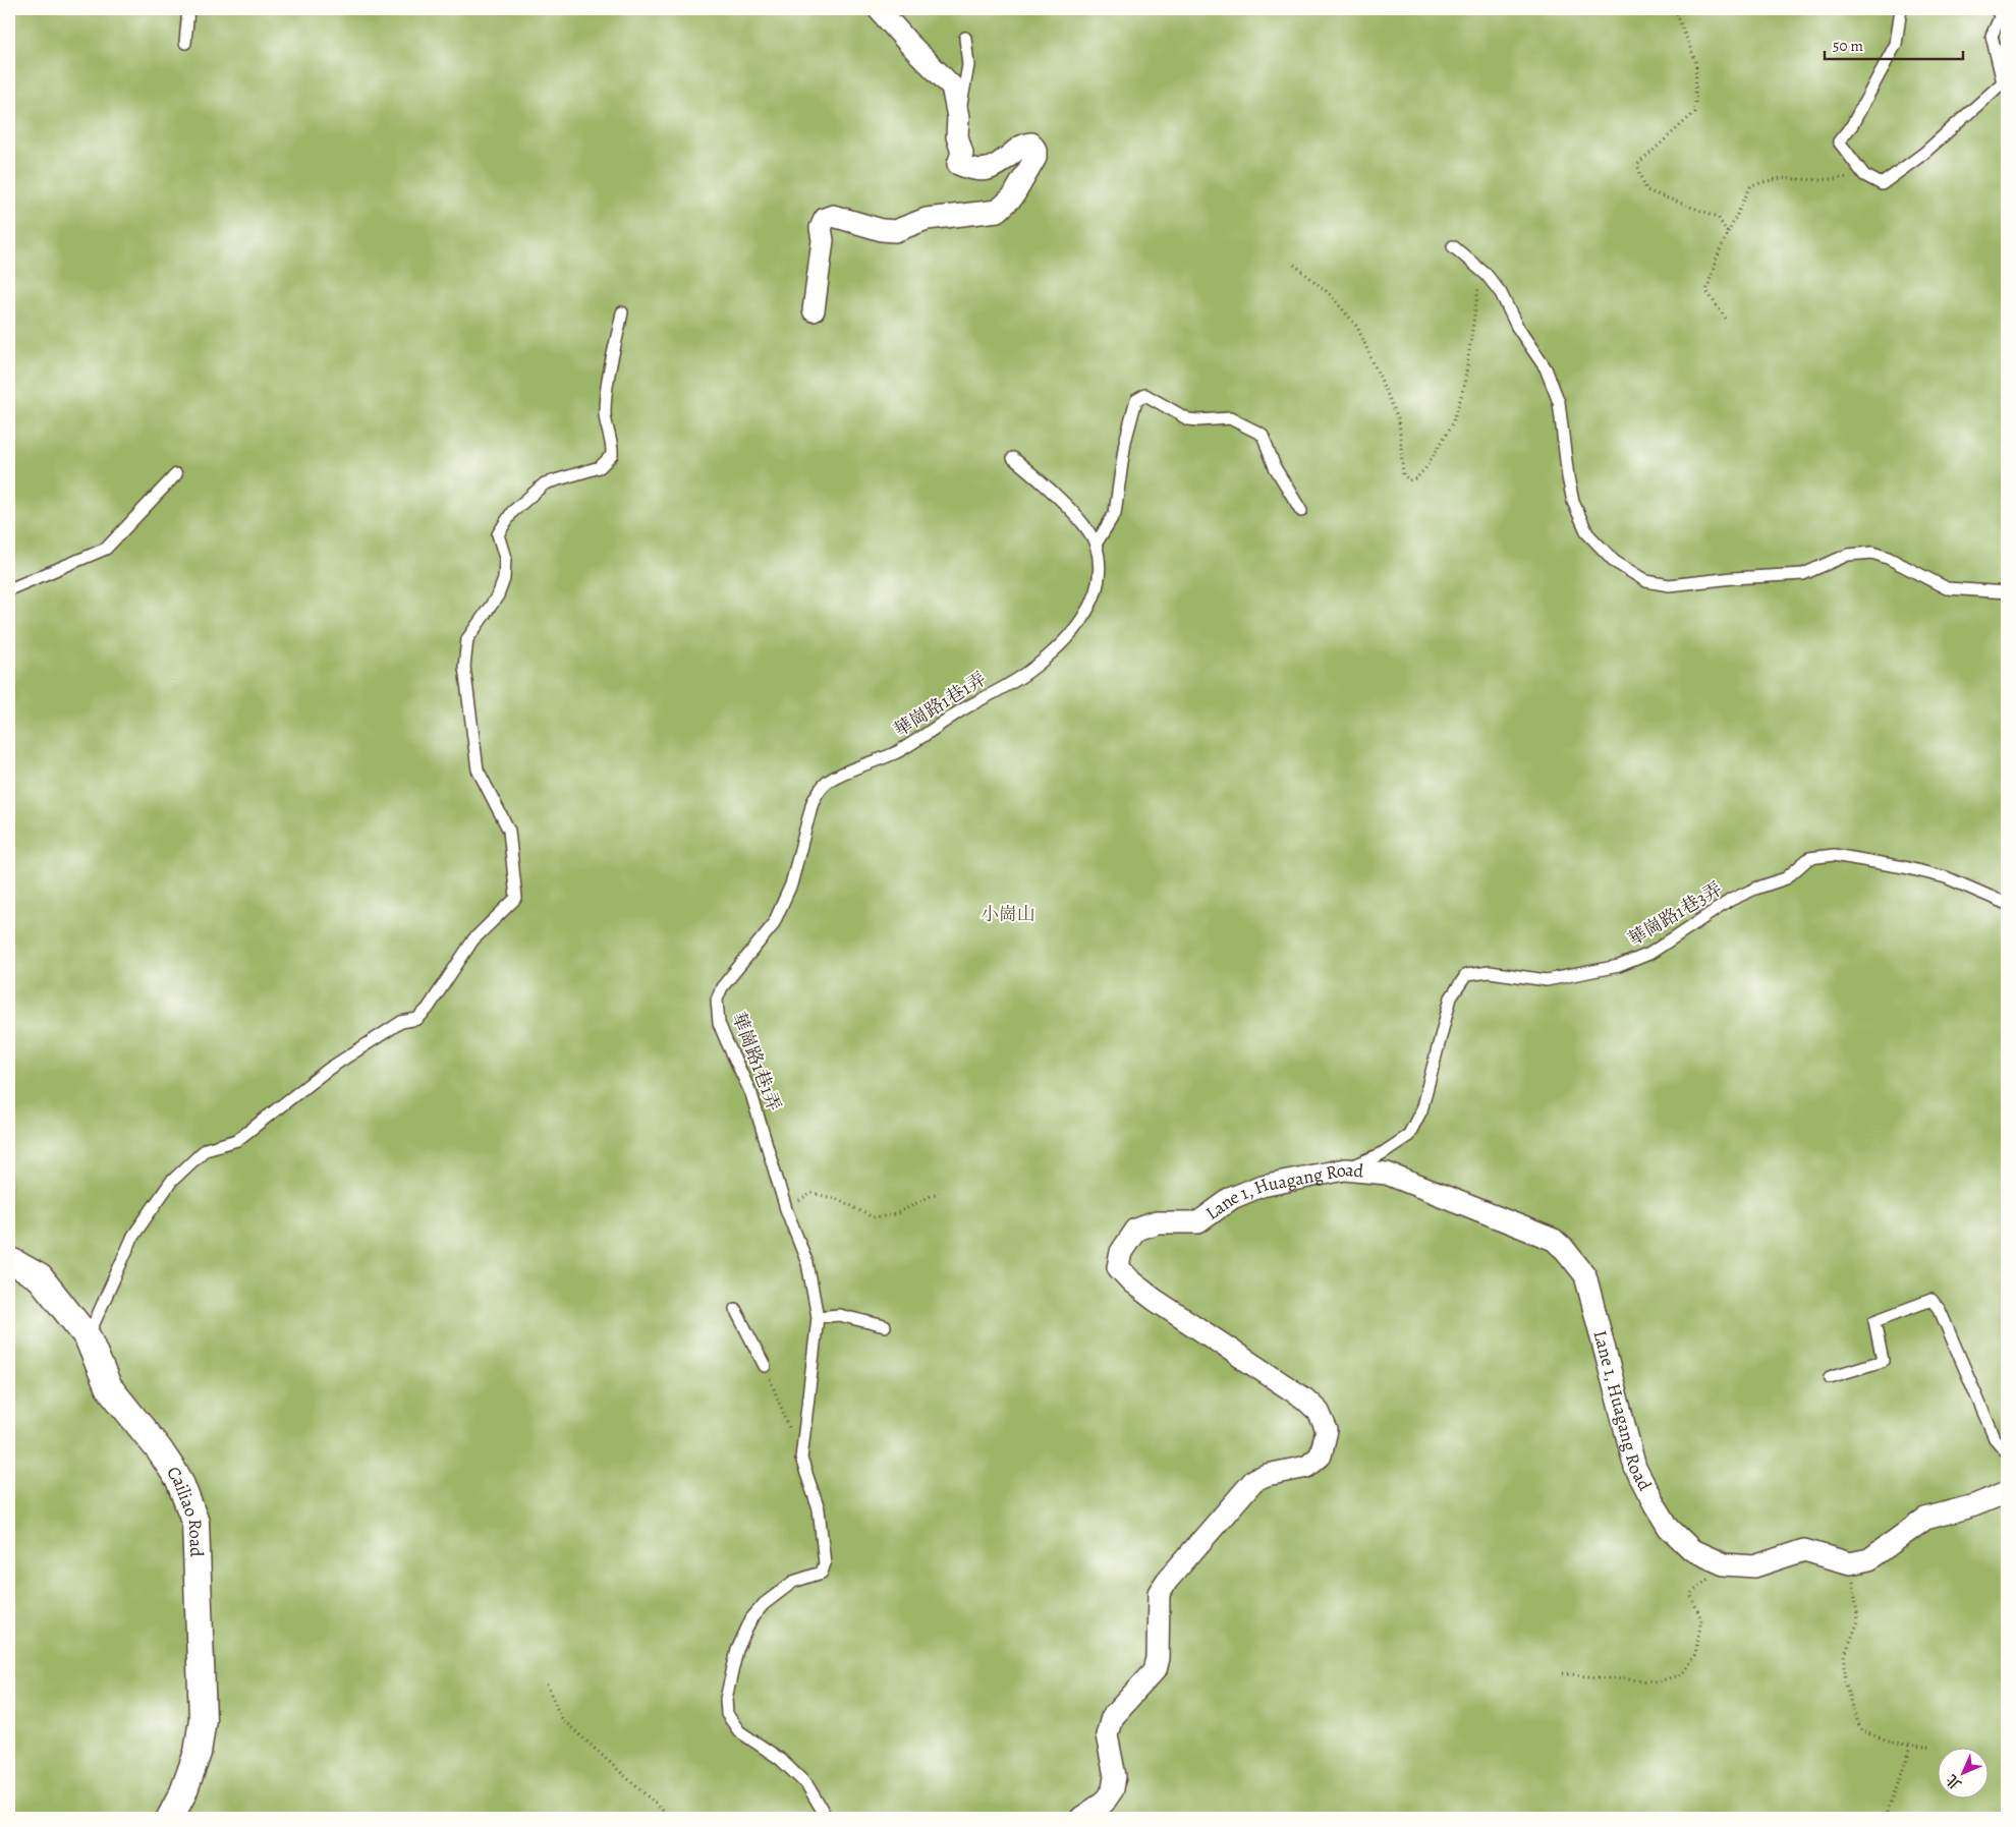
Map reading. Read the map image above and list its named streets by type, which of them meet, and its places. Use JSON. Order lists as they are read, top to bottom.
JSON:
{
  "streets": {
    "street": ["Lane 1, Huagang Road", "Cailiao Road"],
    "lane": ["華崗路1巷1弄", "華崗路1巷3弄"]
  },
  "crossings": [
    ["華崗路1巷3弄", "Lane 1, Huagang Road"]
  ],
  "parks": ["小崗山"],
  "scale_bar": "50 m",
  "north": "bottom left"
}
